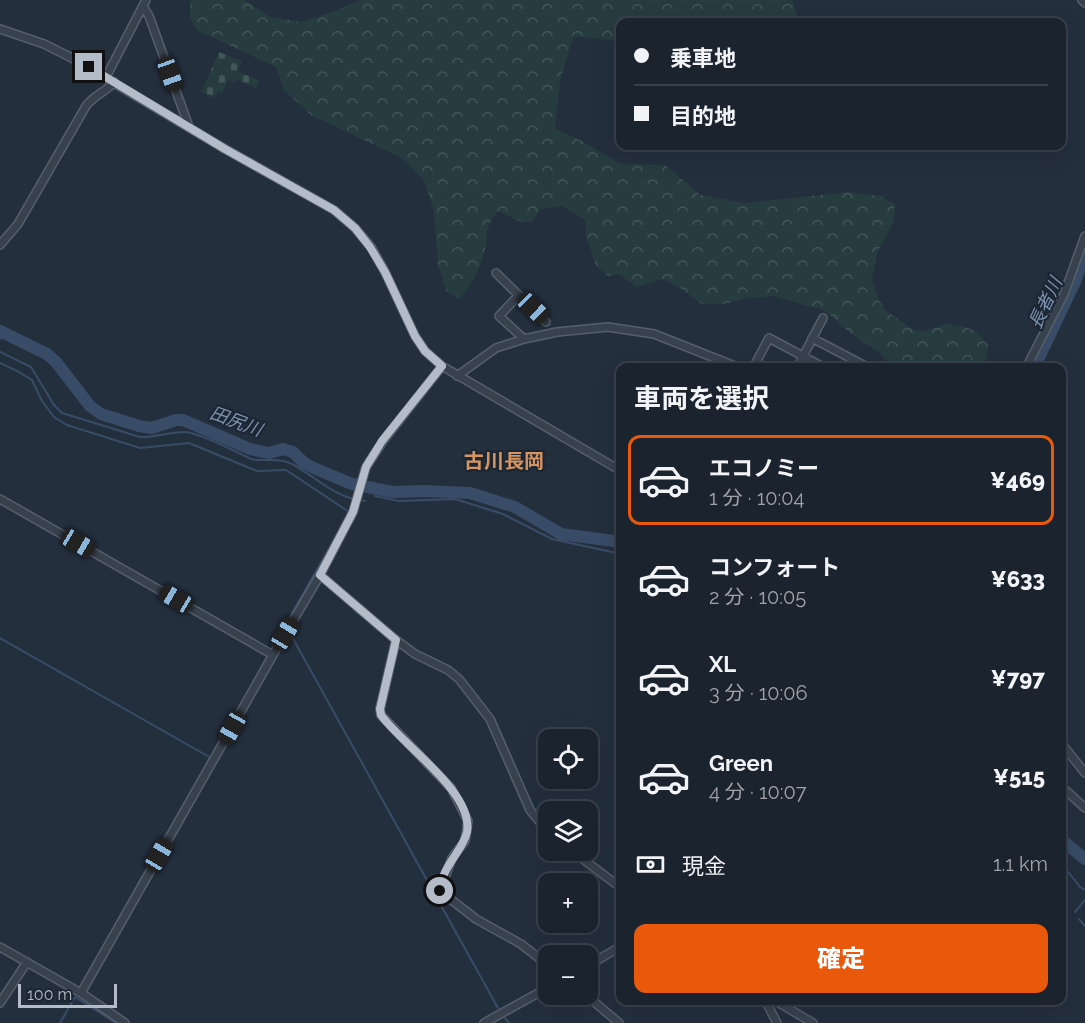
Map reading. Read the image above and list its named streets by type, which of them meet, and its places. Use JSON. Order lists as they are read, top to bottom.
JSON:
{
  "districts": ["古川長岡"],
  "water": ["長者川", "田尻川"],
  "scale_bar": "100 m",
  "page": {
    "banner": ["乗車地", "目的地"],
    "heading": "車両を選択",
    "list": [
      {
        "name": "エコノミー",
        "note": "1 分 · 10:04",
        "value": "¥469"
      },
      {
        "name": "コンフォート",
        "note": "2 分 · 10:05",
        "value": "¥633"
      },
      {
        "name": "XL",
        "note": "3 分 · 10:06",
        "value": "¥797"
      },
      {
        "name": "Green",
        "note": "4 分 · 10:07",
        "value": "¥515"
      }
    ],
    "map_buttons": ["+", "−"],
    "pay": ["現金", "1.1 km"],
    "buttons": "確定",
    "scale": "100 m"
  }
}
